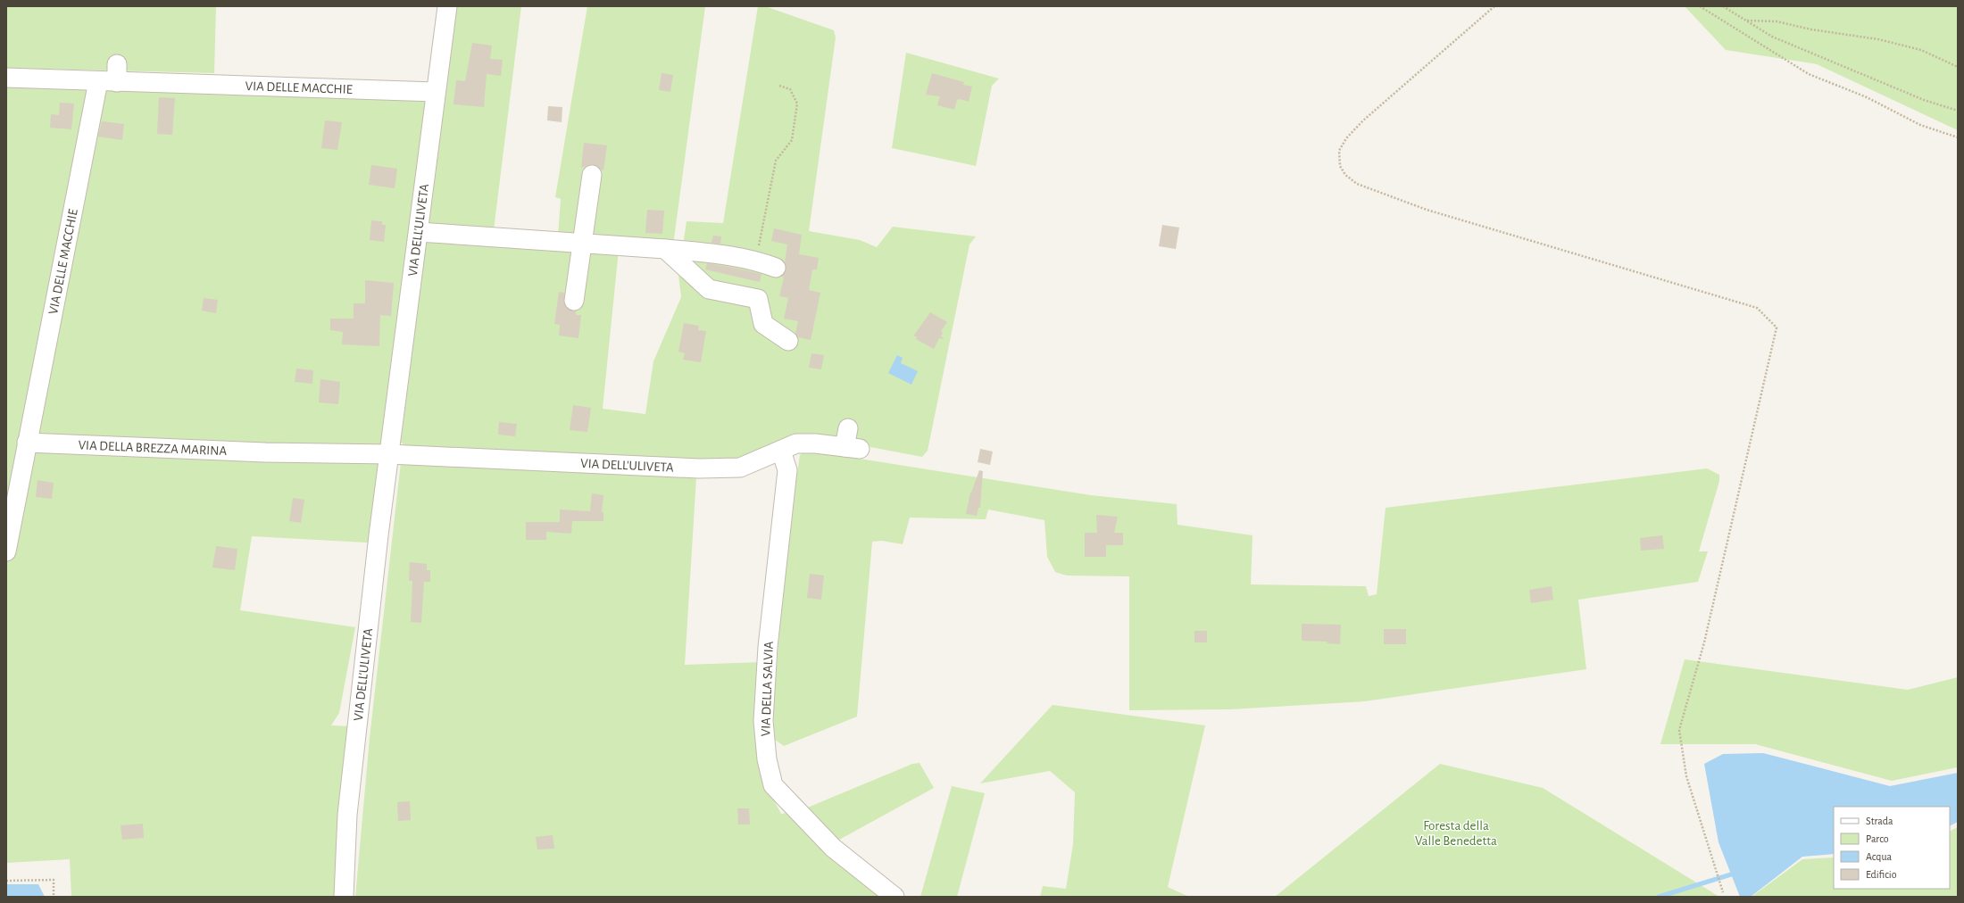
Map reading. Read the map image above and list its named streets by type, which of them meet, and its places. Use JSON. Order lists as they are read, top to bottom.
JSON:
{
  "streets": {
    "street": [
      "VIA DELLE MACCHIE",
      "VIA DELL'ULIVETA",
      "VIA DELLA BREZZA MARINA",
      "VIA DELLA SALVIA"
    ]
  },
  "crossings": [
    ["VIA DELLE MACCHIE", "VIA DELL'ULIVETA"],
    ["VIA DELLE MACCHIE", "VIA DELLA BREZZA MARINA"],
    ["VIA DELL'ULIVETA", "VIA DELLA BREZZA MARINA"],
    ["VIA DELL'ULIVETA", "VIA DELLA SALVIA"]
  ],
  "parks": ["Foresta della Valle Benedetta"],
  "legend": [
    "Strada",
    "Parco",
    "Acqua",
    "Edificio"
  ]
}
